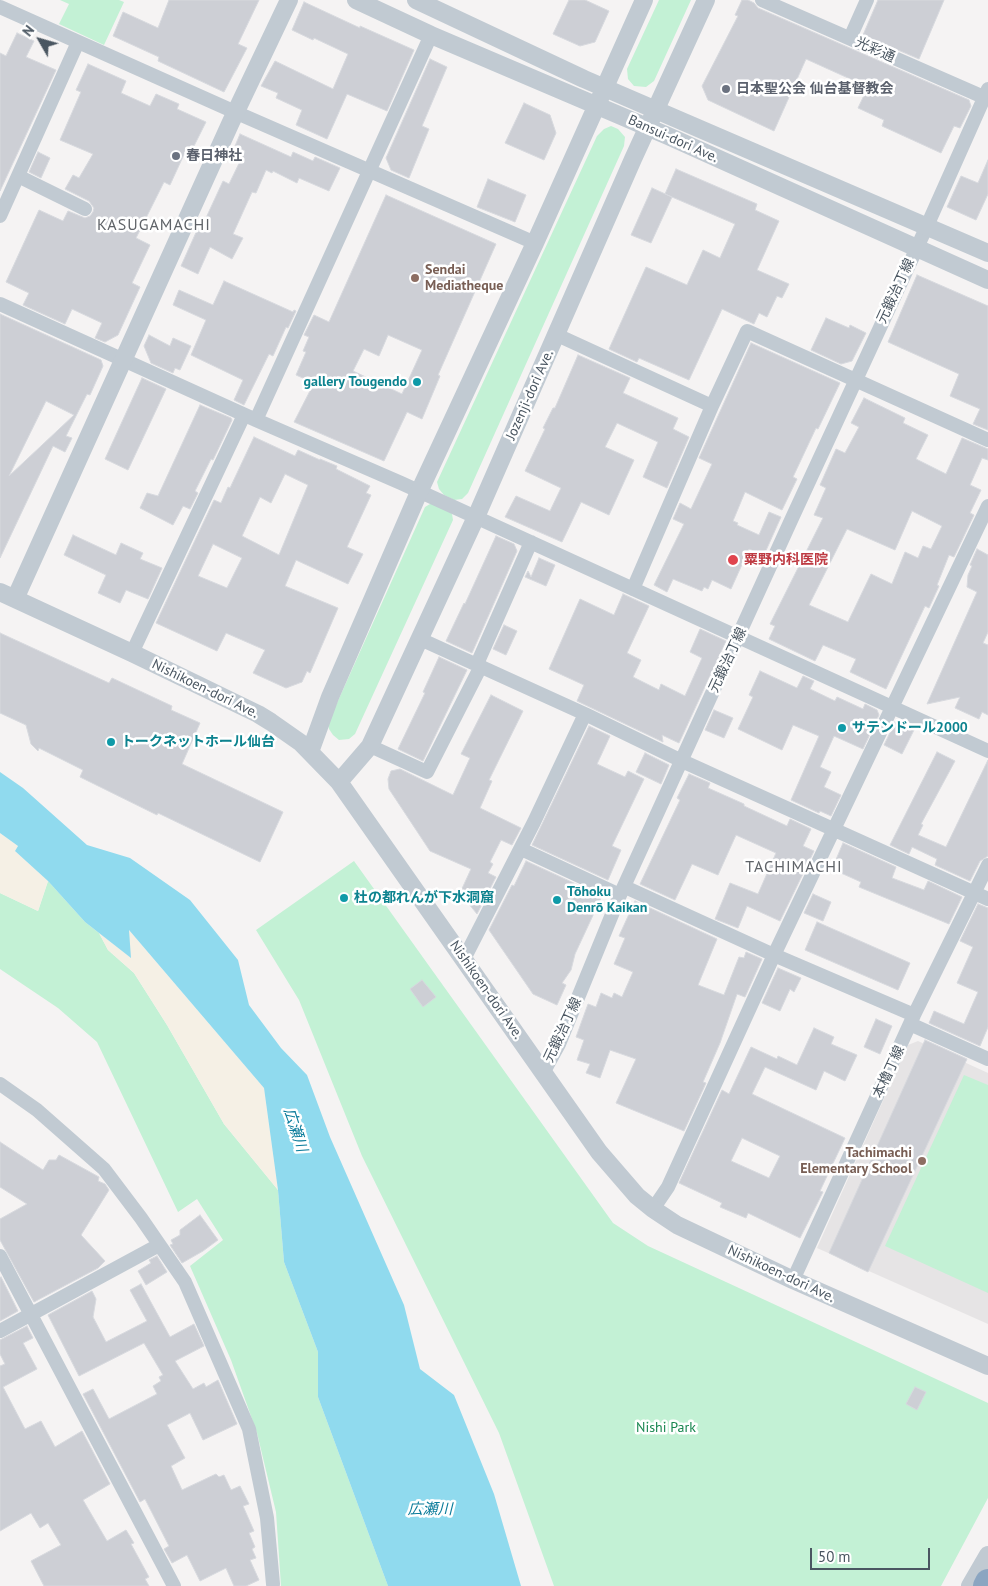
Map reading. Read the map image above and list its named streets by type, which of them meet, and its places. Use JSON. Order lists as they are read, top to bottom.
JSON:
{
  "streets": {
    "street": [
      "光彩通",
      "Bansui-dori Ave.",
      "元鍛治丁線",
      "Jozenji-dori Ave.",
      "Nishikoen-dori Ave.",
      "本櫓丁線"
    ]
  },
  "crossings": [
    ["Bansui-dori Ave.", "元鍛治丁線"],
    ["Bansui-dori Ave.", "Jozenji-dori Ave."],
    ["元鍛治丁線", "Nishikoen-dori Ave."],
    ["Jozenji-dori Ave.", "Nishikoen-dori Ave."],
    ["Nishikoen-dori Ave.", "本櫓丁線"]
  ],
  "districts": ["KASUGAMACHI", "TACHIMACHI"],
  "water": ["広瀬川"],
  "parks": ["Nishi Park"],
  "places": [
    "日本聖公会 仙台基督教会",
    "春日神社",
    "Sendai Mediatheque",
    "gallery Tougendo",
    "粟野内科医院",
    "サテンドール2000",
    "トークネットホール仙台",
    "杜の都れんが下水洞窟",
    "Tōhoku Denrō Kaikan",
    "Tachimachi Elementary School"
  ],
  "scale_bar": "50 m",
  "north": "top left"
}
